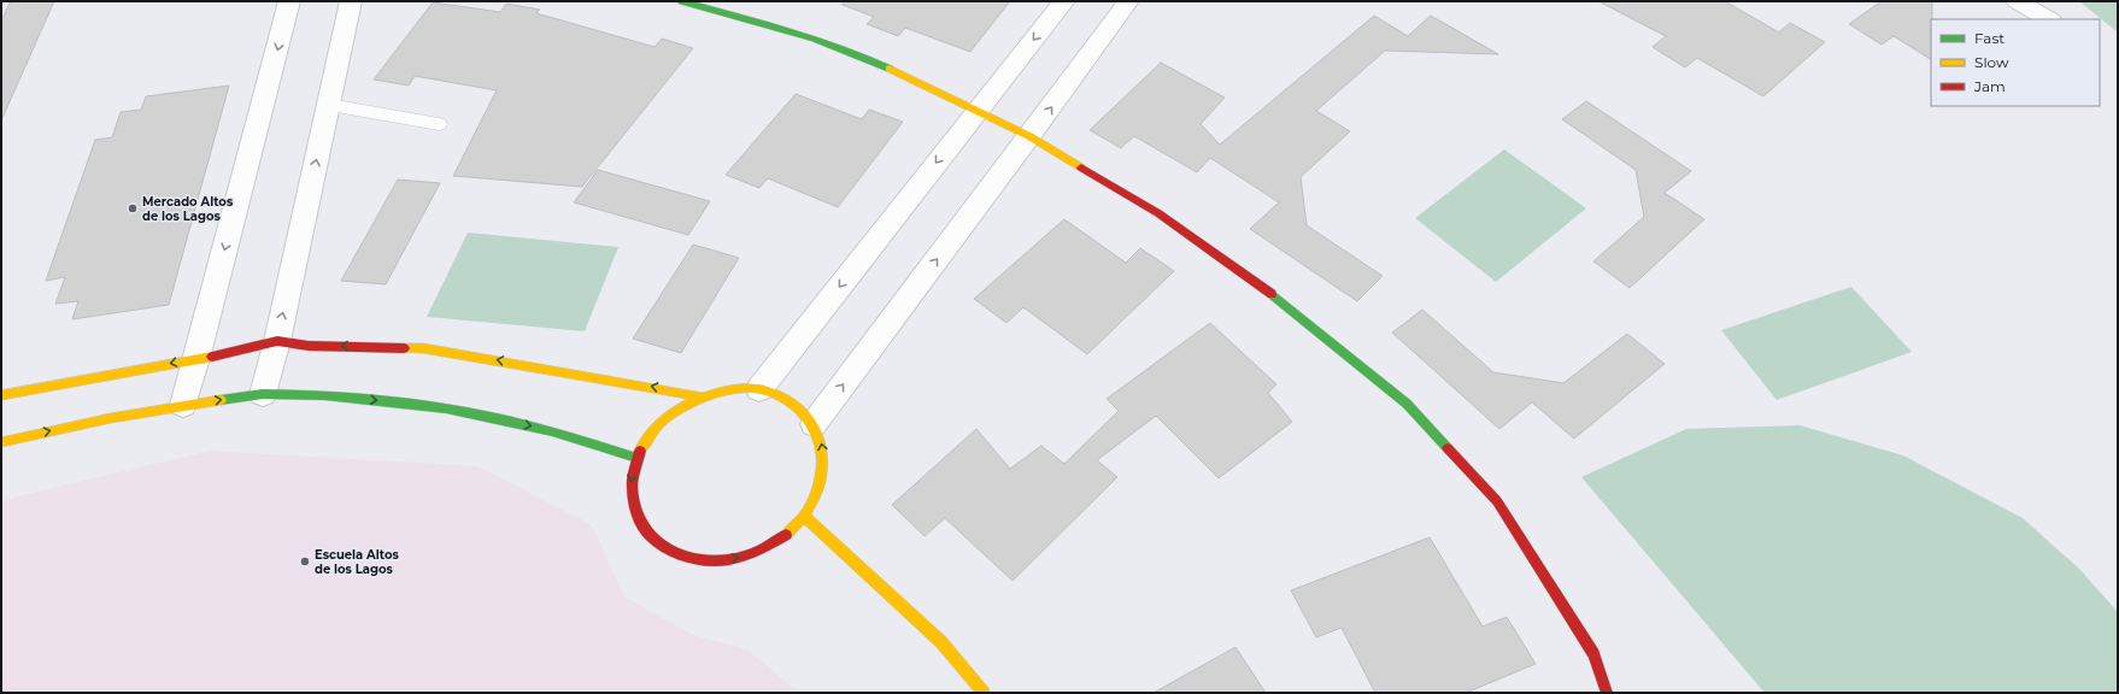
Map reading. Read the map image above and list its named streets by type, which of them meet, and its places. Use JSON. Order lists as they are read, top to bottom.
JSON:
{
  "places": ["Mercado Altos de los Lagos", "Escuela Altos de los Lagos"],
  "legend": ["Fast", "Slow", "Jam"]
}
